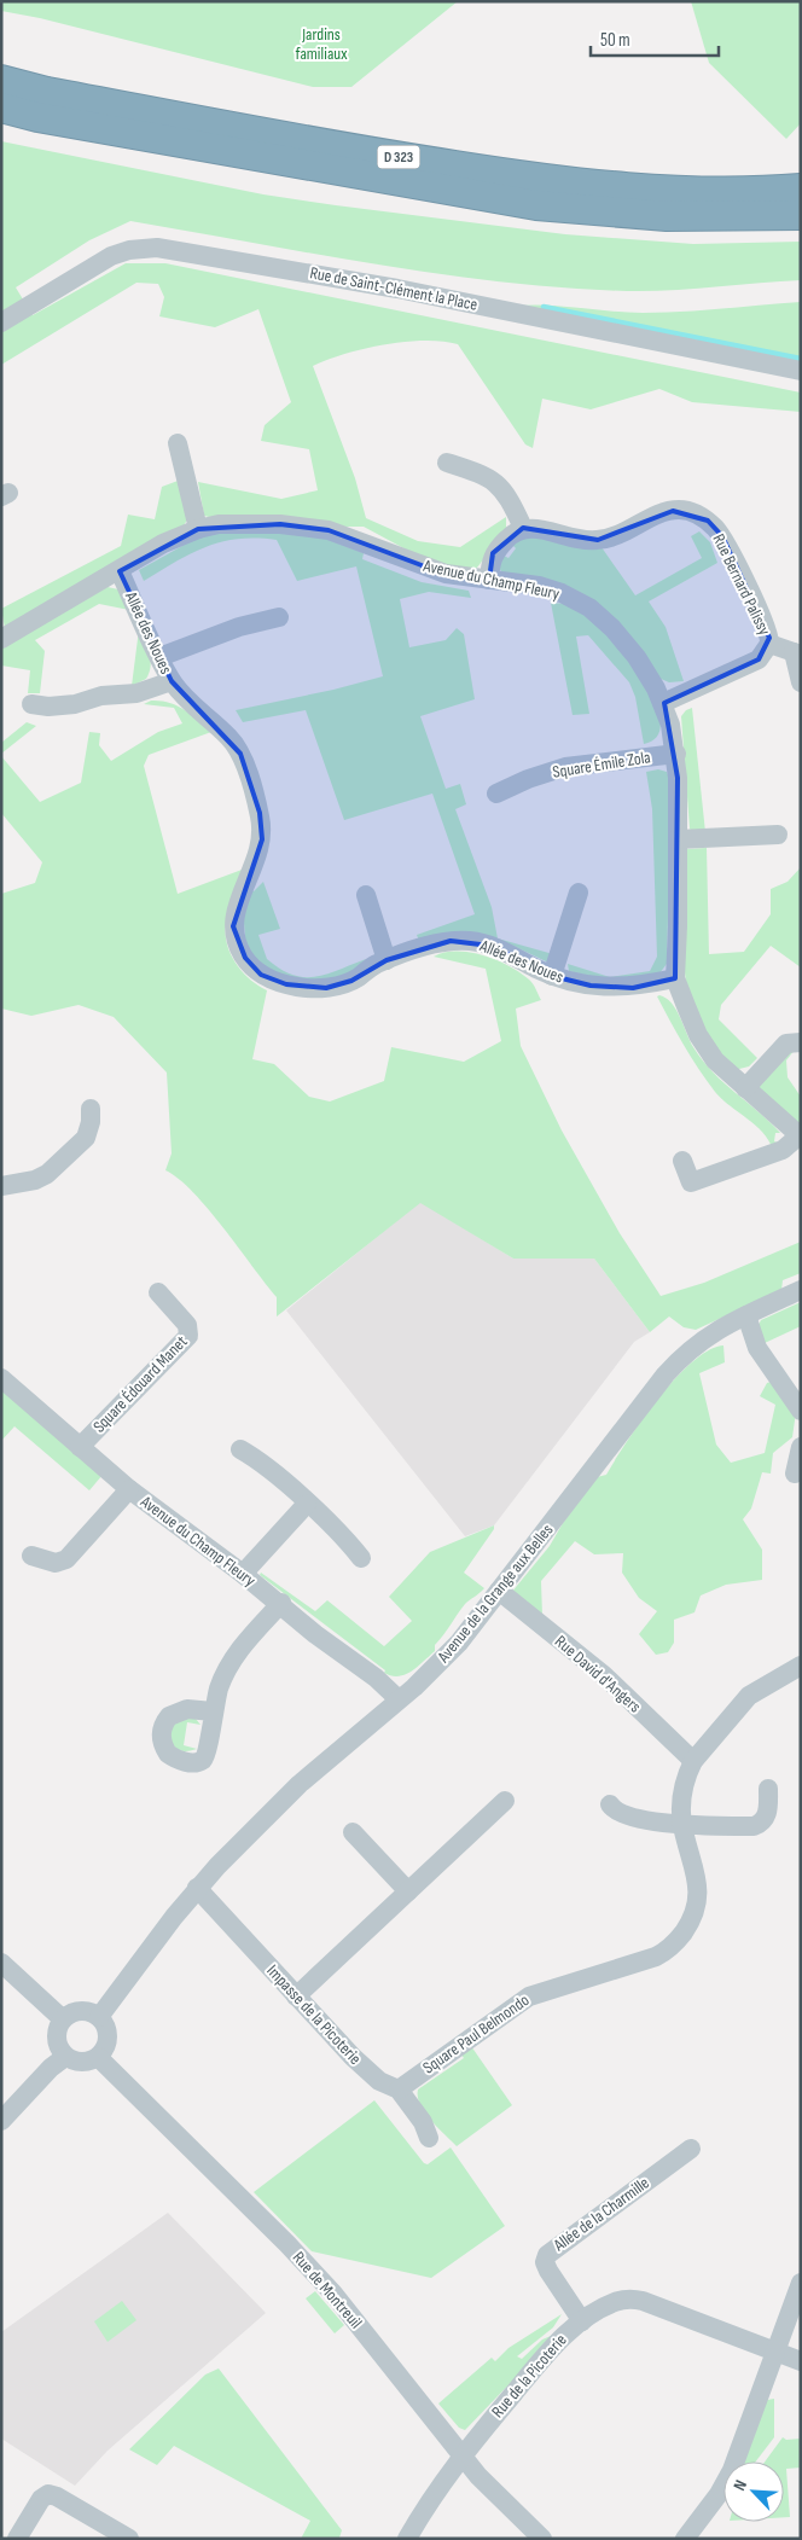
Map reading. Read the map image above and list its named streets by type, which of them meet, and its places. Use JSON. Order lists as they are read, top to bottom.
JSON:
{
  "streets": {
    "highway": ["D 323"],
    "street": [
      "Rue de Saint-Clément la Place",
      "Avenue du Champ Fleury",
      "Rue Bernard Palissy",
      "Allée des Noues",
      "Square Émile Zola",
      "Square Édouard Manet",
      "Avenue de la Grange aux Belles",
      "Rue David d'Angers",
      "Impasse de la Picoterie",
      "Square Paul Belmondo",
      "Allée de la Charmille",
      "Rue de Montreuil",
      "Rue de la Picoterie"
    ]
  },
  "crossings": [
    ["Avenue du Champ Fleury", "Rue Bernard Palissy"],
    ["Avenue du Champ Fleury", "Allée des Noues"],
    ["Avenue du Champ Fleury", "Square Émile Zola"],
    ["Avenue du Champ Fleury", "Square Édouard Manet"],
    ["Avenue du Champ Fleury", "Avenue de la Grange aux Belles"],
    ["Avenue de la Grange aux Belles", "Rue David d'Angers"],
    ["Avenue de la Grange aux Belles", "Impasse de la Picoterie"],
    ["Avenue de la Grange aux Belles", "Rue de Montreuil"],
    ["Rue David d'Angers", "Square Paul Belmondo"],
    ["Impasse de la Picoterie", "Square Paul Belmondo"],
    ["Allée de la Charmille", "Rue de la Picoterie"],
    ["Rue de Montreuil", "Rue de la Picoterie"]
  ],
  "parks": ["Jardins familiaux"],
  "scale_bar": "50 m",
  "north": "top left"
}
